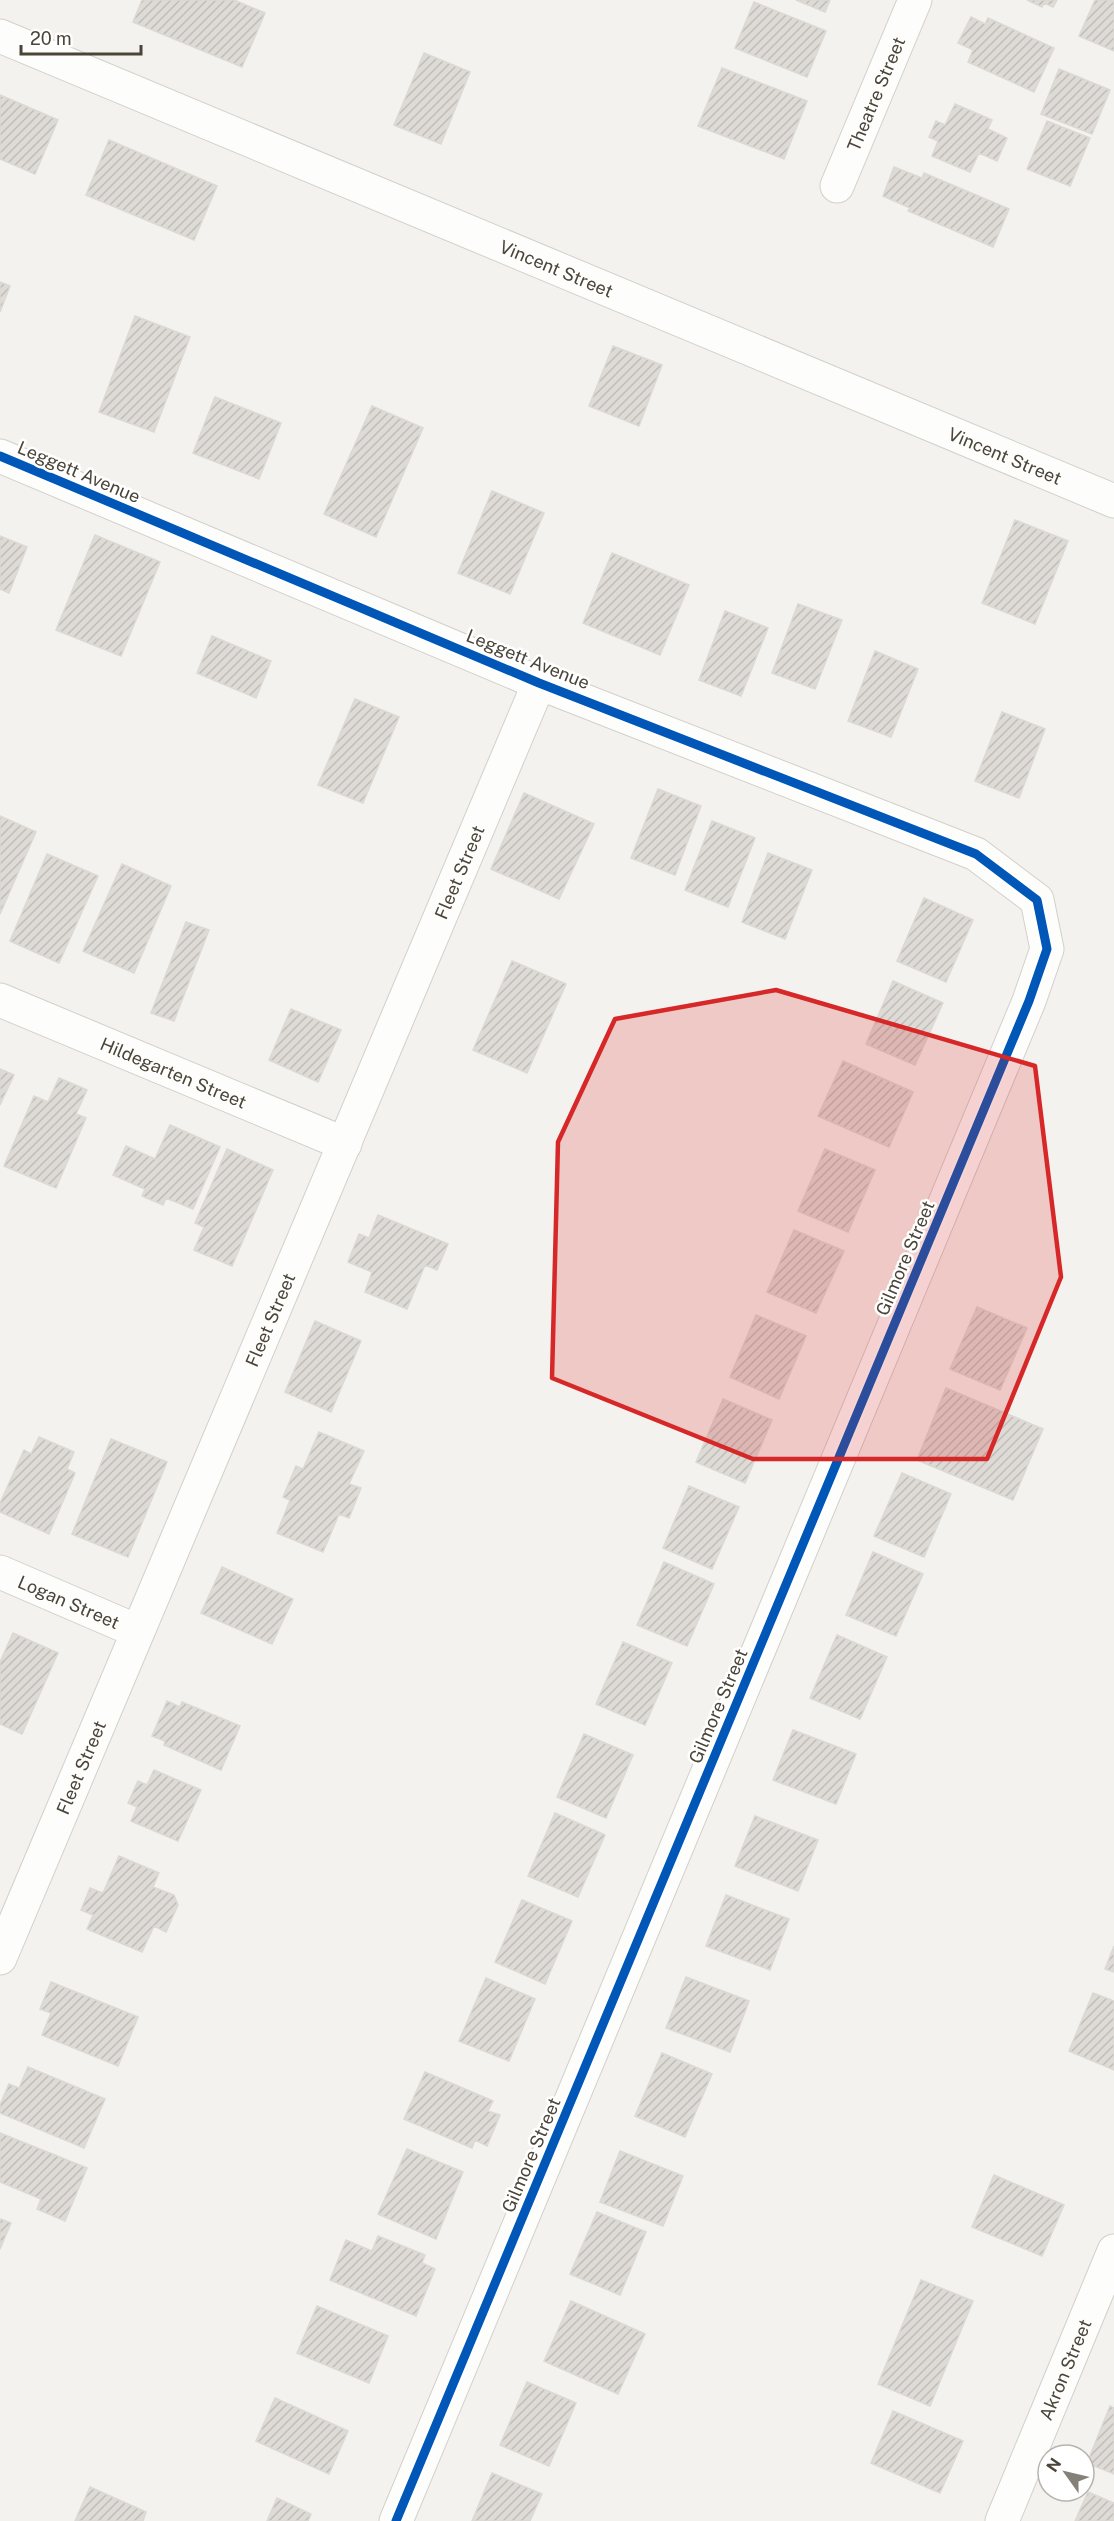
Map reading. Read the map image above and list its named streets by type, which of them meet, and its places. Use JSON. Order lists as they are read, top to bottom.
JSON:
{
  "streets": {
    "street": [
      "Theatre Street",
      "Vincent Street",
      "Leggett Avenue",
      "Fleet Street",
      "Hildegarten Street",
      "Gilmore Street",
      "Logan Street",
      "Akron Street"
    ]
  },
  "crossings": [
    ["Leggett Avenue", "Fleet Street"],
    ["Leggett Avenue", "Gilmore Street"],
    ["Fleet Street", "Hildegarten Street"],
    ["Fleet Street", "Logan Street"]
  ],
  "scale_bar": "20 m",
  "north": "top left"
}
